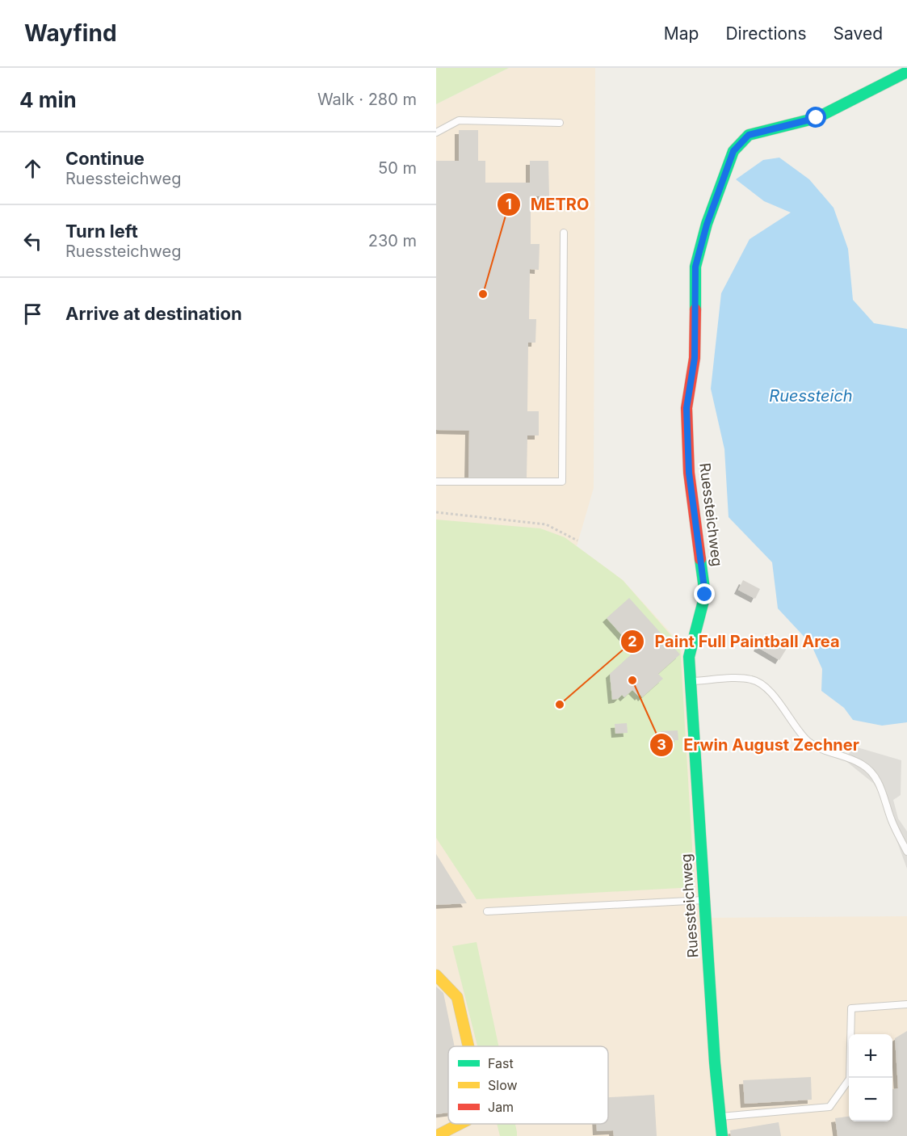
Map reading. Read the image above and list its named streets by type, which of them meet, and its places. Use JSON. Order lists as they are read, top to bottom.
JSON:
{
  "streets": {
    "street": ["Ruessteichweg"]
  },
  "water": ["Ruessteich"],
  "places": ["METRO", "Erwin August Zechner", "Paint Full Paintball Area"],
  "legend": ["Fast", "Slow", "Jam"],
  "page": {
    "header": "Wayfind",
    "nav": ["Map", "Directions", "Saved"],
    "heading": ["4 min", "Walk · 280 m"],
    "list": [
      ["Continue", "Ruessteichweg", "50 m"],
      ["Turn left", "Ruessteichweg", "230 m"],
      "Arrive at destination"
    ],
    "map_buttons": ["+", "−"]
  }
}
